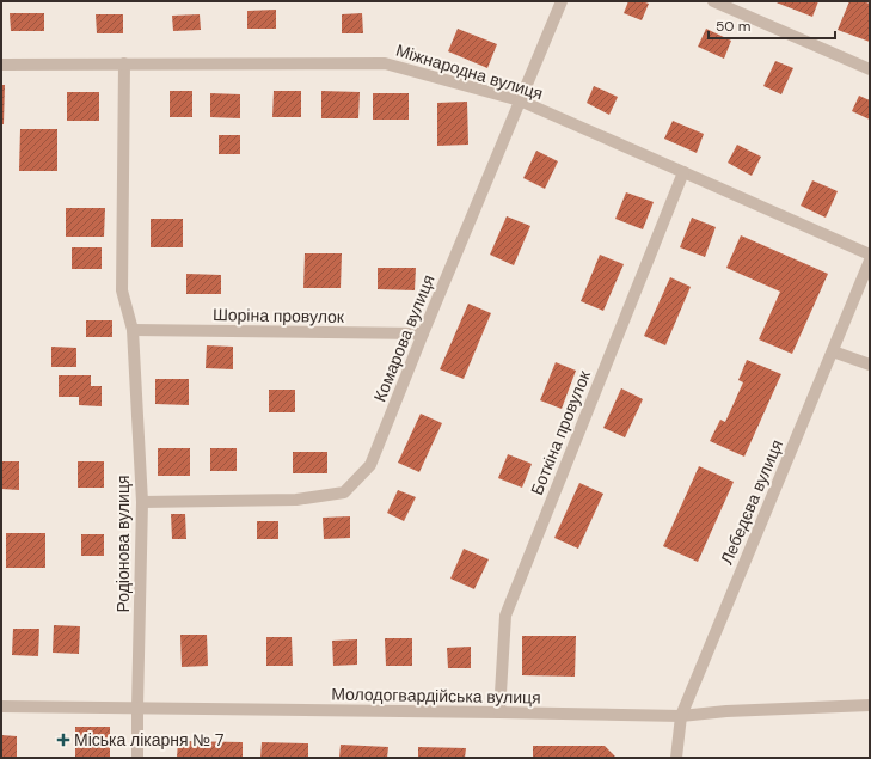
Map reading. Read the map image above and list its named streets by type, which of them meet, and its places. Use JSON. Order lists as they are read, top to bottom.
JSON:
{
  "streets": {
    "street": [
      "Міжнародна вулиця",
      "Шоріна провулок",
      "Комарова вулиця",
      "Боткіна провулок",
      "Лебедєва вулиця",
      "Родіонова вулиця",
      "Молодогвардійська вулиця"
    ]
  },
  "crossings": [
    ["Міжнародна вулиця", "Комарова вулиця"],
    ["Міжнародна вулиця", "Боткіна провулок"],
    ["Міжнародна вулиця", "Родіонова вулиця"],
    ["Шоріна провулок", "Комарова вулиця"],
    ["Шоріна провулок", "Родіонова вулиця"],
    ["Комарова вулиця", "Родіонова вулиця"],
    ["Боткіна провулок", "Молодогвардійська вулиця"],
    ["Лебедєва вулиця", "Молодогвардійська вулиця"],
    ["Родіонова вулиця", "Молодогвардійська вулиця"]
  ],
  "places": {
    "health": ["Міська лікарня № 7"]
  },
  "scale_bar": "50 m"
}
